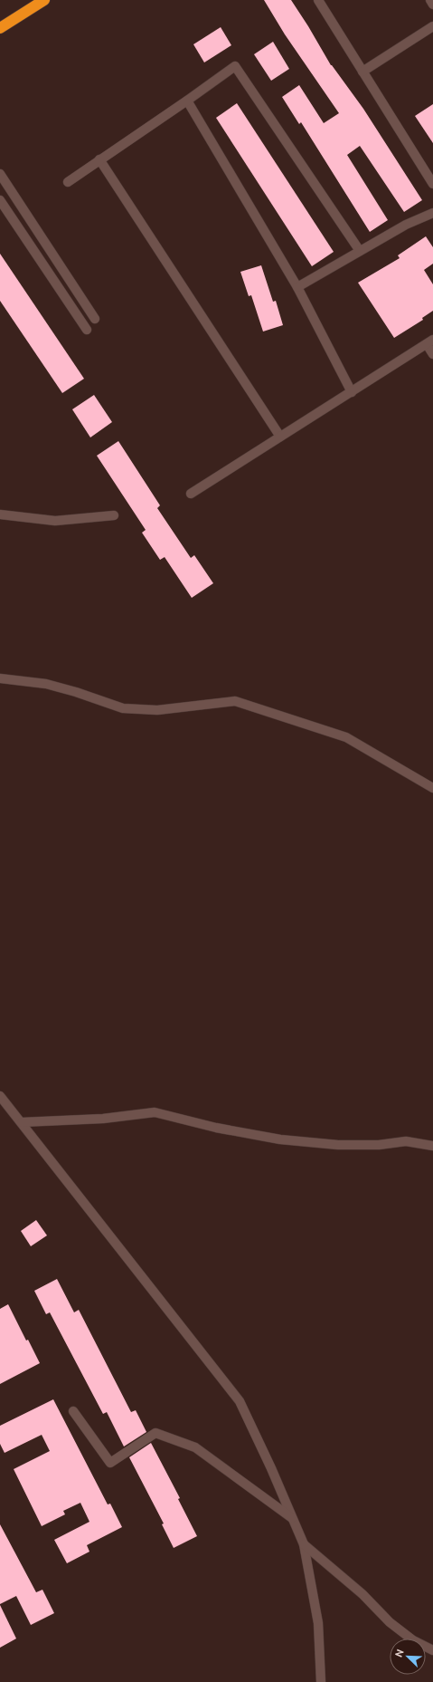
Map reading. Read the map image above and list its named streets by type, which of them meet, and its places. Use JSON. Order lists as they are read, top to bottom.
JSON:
{
  "north": "top left"
}
